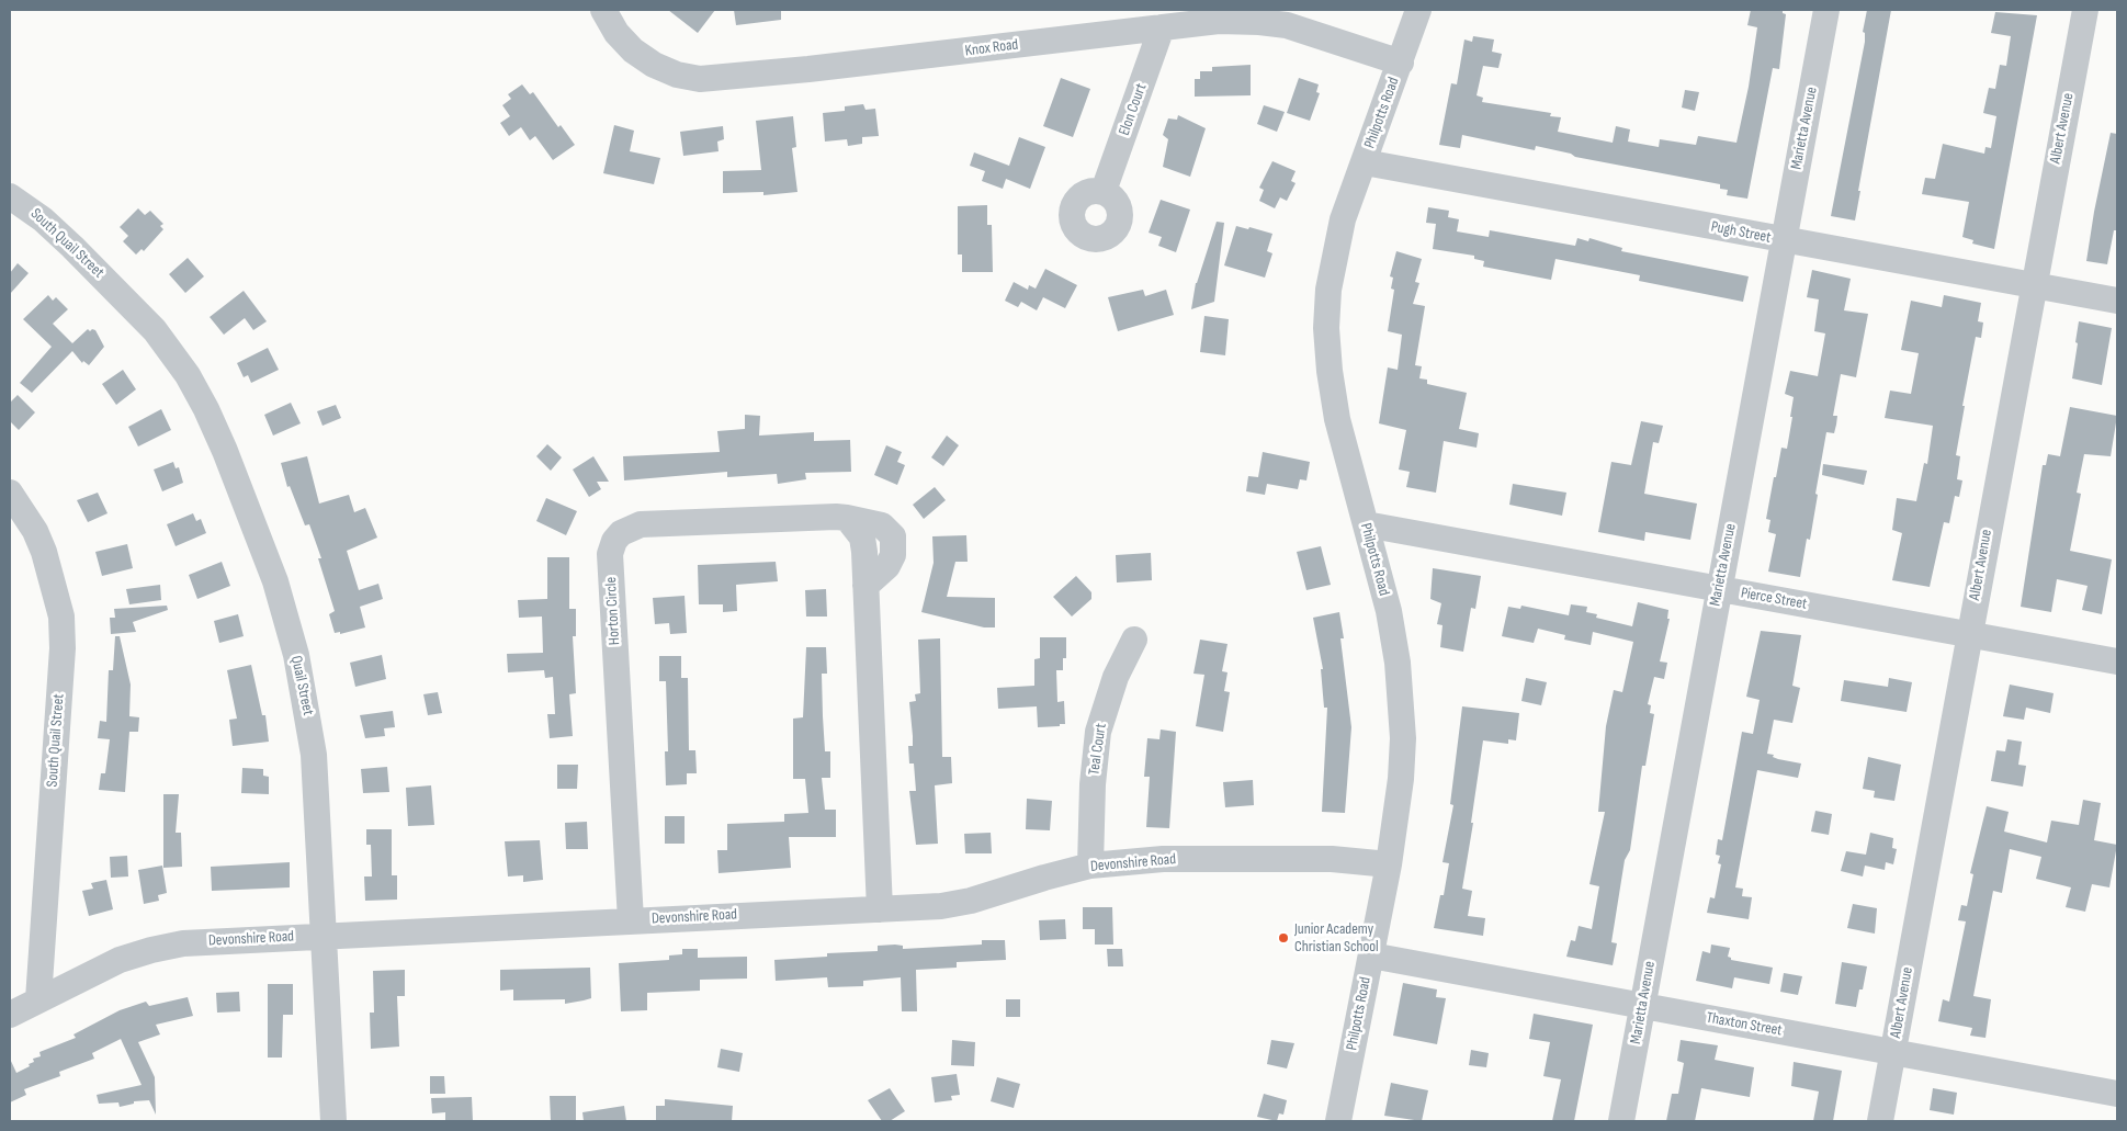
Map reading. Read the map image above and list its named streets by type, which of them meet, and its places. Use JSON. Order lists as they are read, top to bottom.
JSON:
{
  "streets": {
    "street": [
      "Knox Road",
      "Elon Court",
      "Philpotts Road",
      "Marietta Avenue",
      "Albert Avenue",
      "Pugh Street",
      "South Quail Street",
      "Pierce Street",
      "Horton Circle",
      "Quail Street",
      "Teal Court",
      "Devonshire Road",
      "Thaxton Street"
    ]
  },
  "crossings": [
    ["Knox Road", "Elon Court"],
    ["Knox Road", "Philpotts Road"],
    ["Philpotts Road", "Pugh Street"],
    ["Philpotts Road", "Pierce Street"],
    ["Philpotts Road", "Devonshire Road"],
    ["Philpotts Road", "Thaxton Street"],
    ["Marietta Avenue", "Pugh Street"],
    ["Marietta Avenue", "Pierce Street"],
    ["Marietta Avenue", "Thaxton Street"],
    ["Albert Avenue", "Pugh Street"],
    ["Albert Avenue", "Pierce Street"],
    ["Albert Avenue", "Thaxton Street"],
    ["South Quail Street", "Quail Street"],
    ["South Quail Street", "Devonshire Road"],
    ["Horton Circle", "Devonshire Road"],
    ["Quail Street", "Devonshire Road"],
    ["Teal Court", "Devonshire Road"]
  ],
  "places": ["Junior Academy Christian School"]
}
